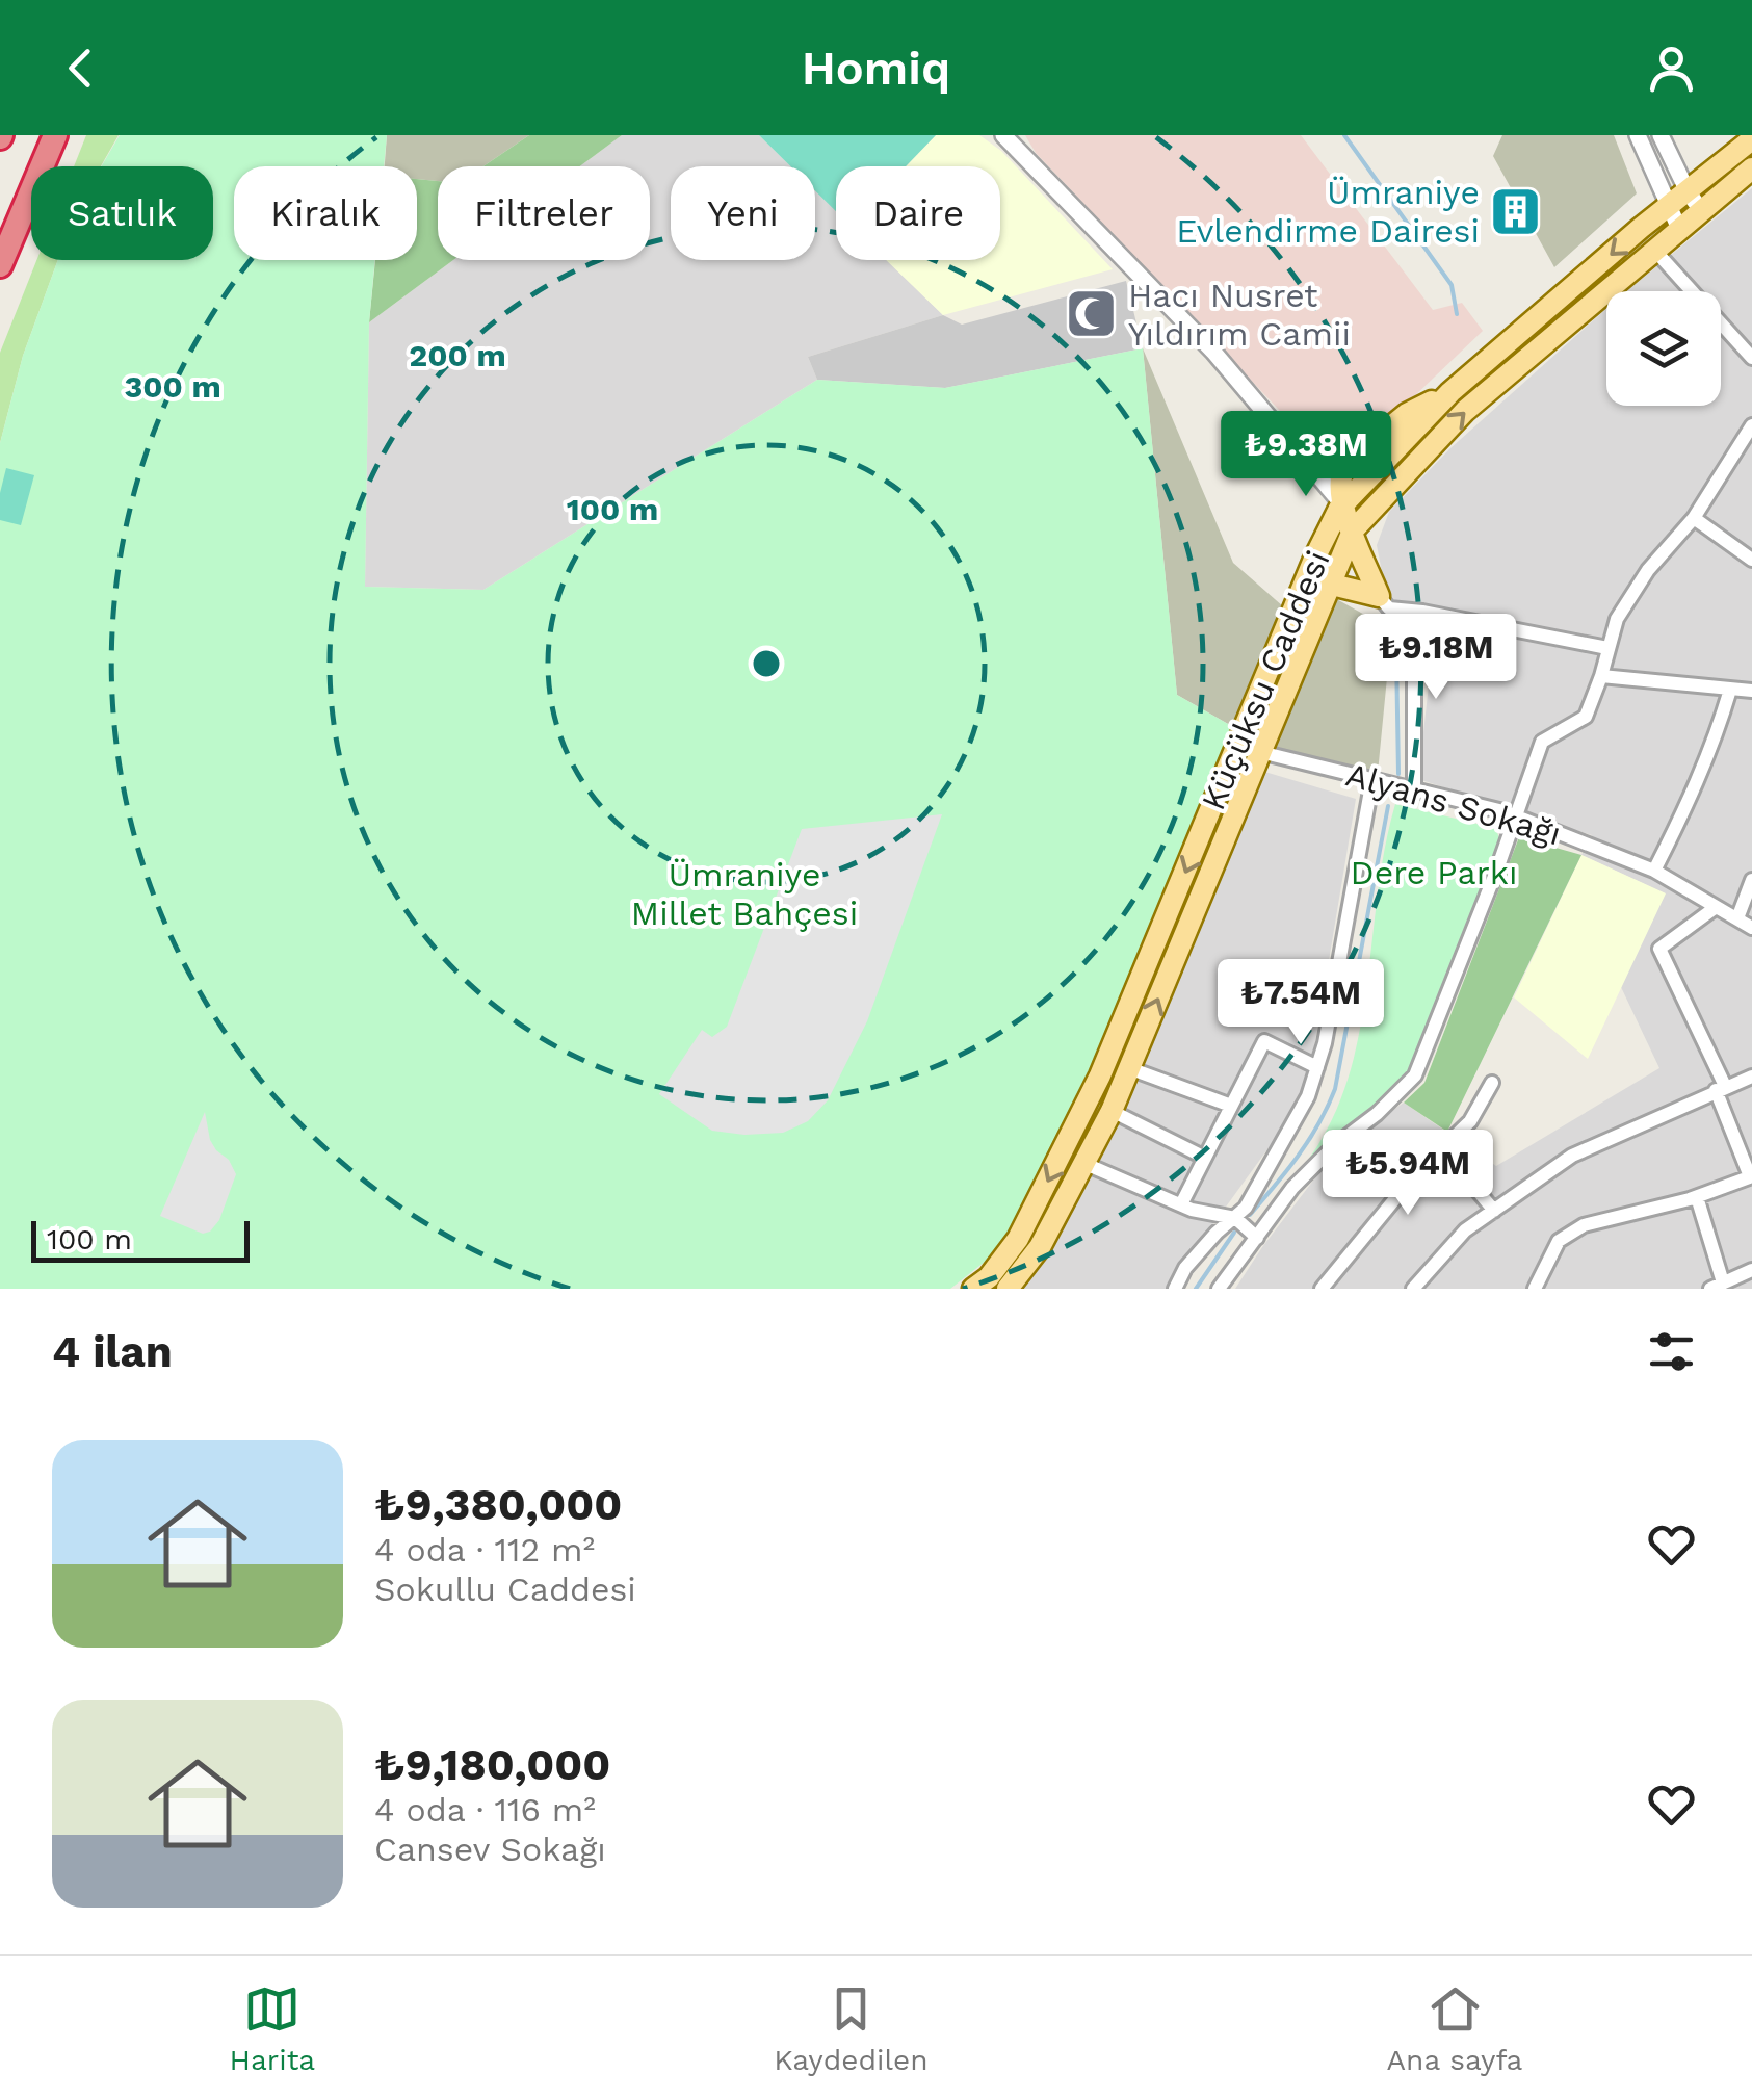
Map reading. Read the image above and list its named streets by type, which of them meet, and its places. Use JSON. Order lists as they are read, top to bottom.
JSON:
{
  "streets": {
    "main road": ["Küçüksu Caddesi"],
    "street": ["Alyans Sokağı"]
  },
  "crossings": [
    ["Küçüksu Caddesi", "Alyans Sokağı"]
  ],
  "parks": ["Dere Parkı", "Ümraniye Millet Bahçesi"],
  "places": {
    "building": ["Ümraniye Evlendirme Dairesi"],
    "mosque": ["Hacı Nusret Yıldırım Camii"]
  },
  "scale_bar": "100 m",
  "page": {
    "header": "Homiq",
    "chip": [
      "Satılık",
      "Kiralık",
      "Filtreler",
      "Yeni",
      "Daire"
    ],
    "price": [
      "₺9.38M",
      "₺9.18M",
      "₺7.54M",
      "₺5.94M"
    ],
    "scale": "100 m",
    "heading": "4 ilan",
    "list": [
      {
        "name": "₺9,380,000",
        "note": "4 oda · 112 m² · Sokullu Caddesi"
      },
      {
        "name": "₺9,180,000",
        "note": "4 oda · 116 m² · Cansev Sokağı"
      }
    ],
    "tabs": ["Harita", "Kaydedilen", "Ana sayfa"]
  },
  "rings": ["200 m", "300 m", "100 m"]
}
